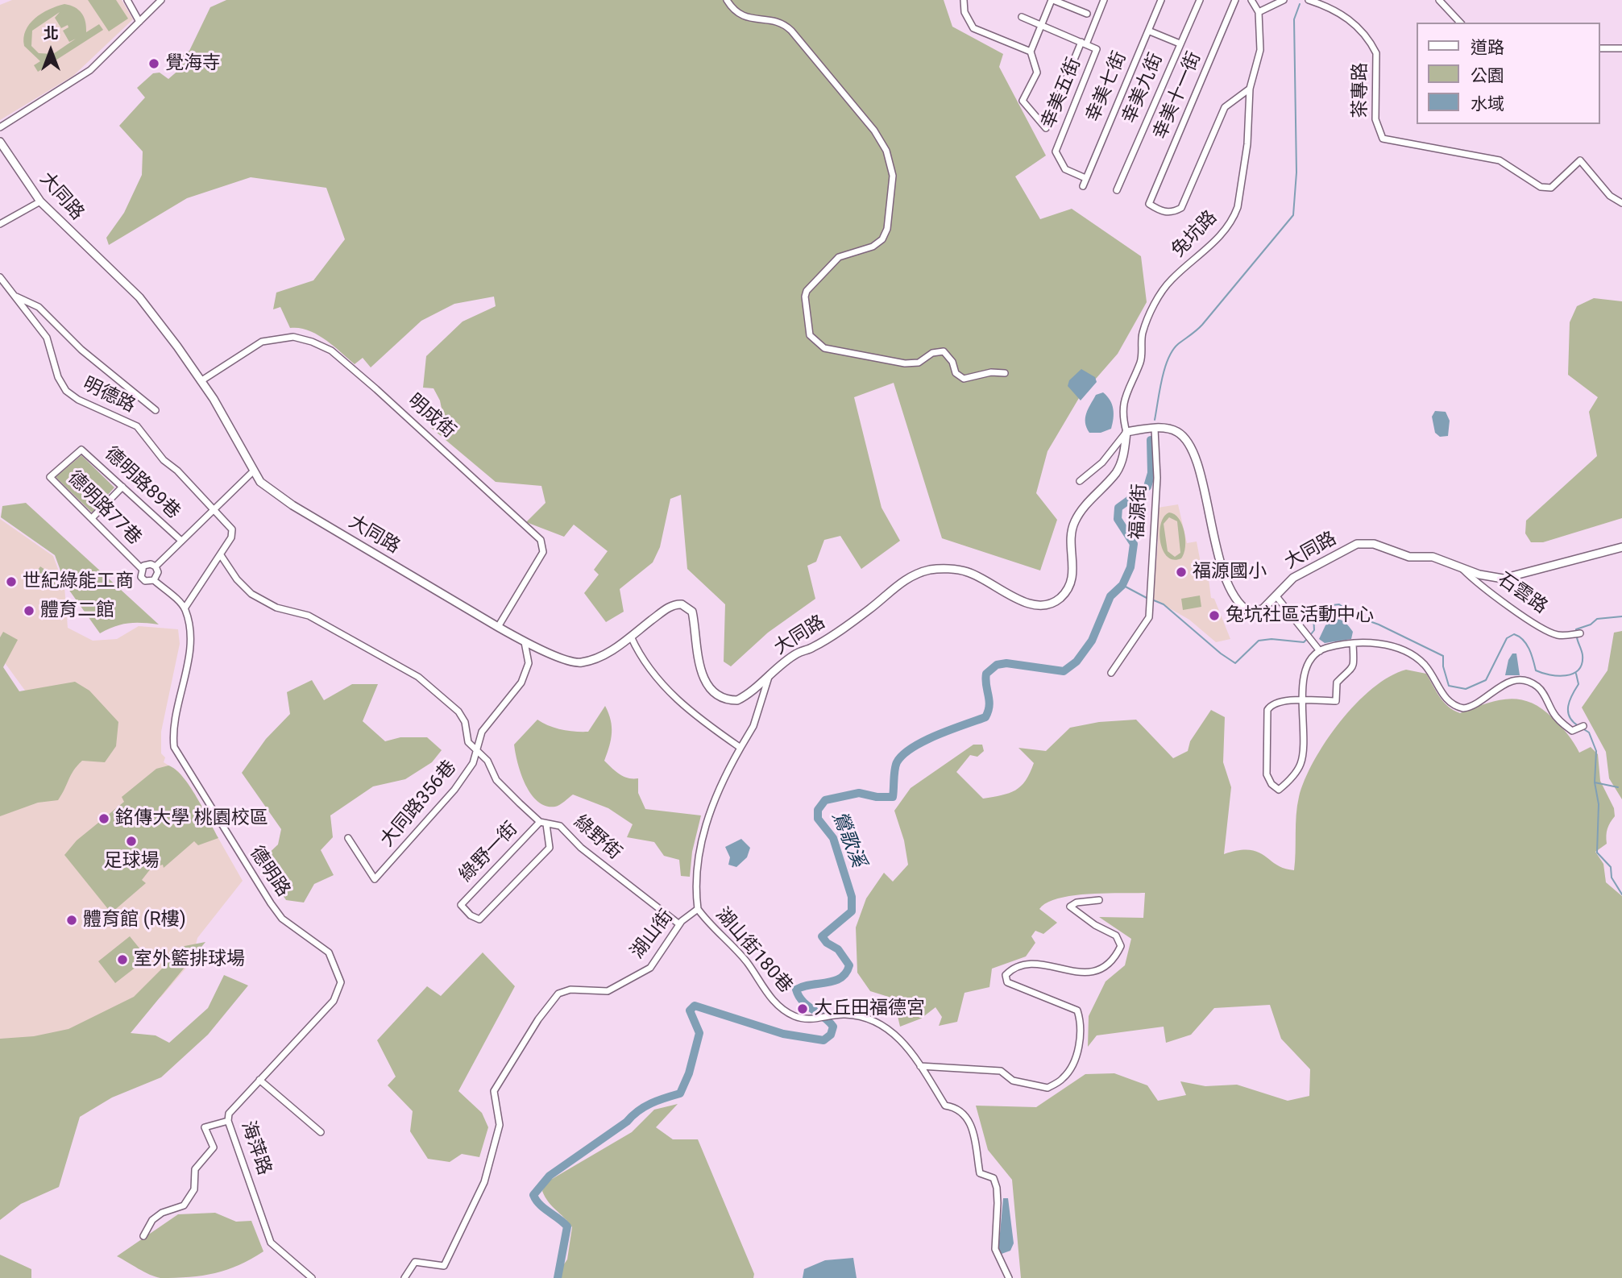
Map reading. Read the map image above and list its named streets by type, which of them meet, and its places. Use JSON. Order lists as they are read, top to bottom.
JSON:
{
  "streets": {
    "street": [
      "幸美七街",
      "幸美九街",
      "茶專路",
      "幸美五街",
      "幸美十一街",
      "大同路",
      "兔坑路",
      "明德路",
      "明成街",
      "德明路89巷",
      "德明路77巷",
      "福源街",
      "石雲路",
      "大同路356巷",
      "綠野街",
      "綠野一街",
      "德明路",
      "湖山街",
      "湖山街180巷",
      "海萍路"
    ]
  },
  "crossings": [
    ["幸美七街", "幸美五街"],
    ["幸美十一街", "兔坑路"],
    ["大同路", "兔坑路"],
    ["大同路", "明成街"],
    ["大同路", "福源街"],
    ["大同路", "石雲路"],
    ["大同路", "大同路356巷"],
    ["大同路", "湖山街"],
    ["明德路", "德明路"],
    ["德明路89巷", "德明路77巷"],
    ["大同路356巷", "綠野街"],
    ["綠野街", "綠野一街"],
    ["綠野街", "湖山街"],
    ["德明路", "海萍路"],
    ["湖山街", "湖山街180巷"]
  ],
  "water": ["鶯歌溪"],
  "places": [
    "覺海寺",
    "福源國小",
    "世紀綠能工商",
    "體育二館",
    "兔坑社區活動中心",
    "銘傳大學 桃園校區",
    "足球場",
    "體育館 (R樓)",
    "室外籃排球場",
    "大丘田福德宮"
  ],
  "legend": ["道路", "公園", "水域"],
  "north": "top"
}
